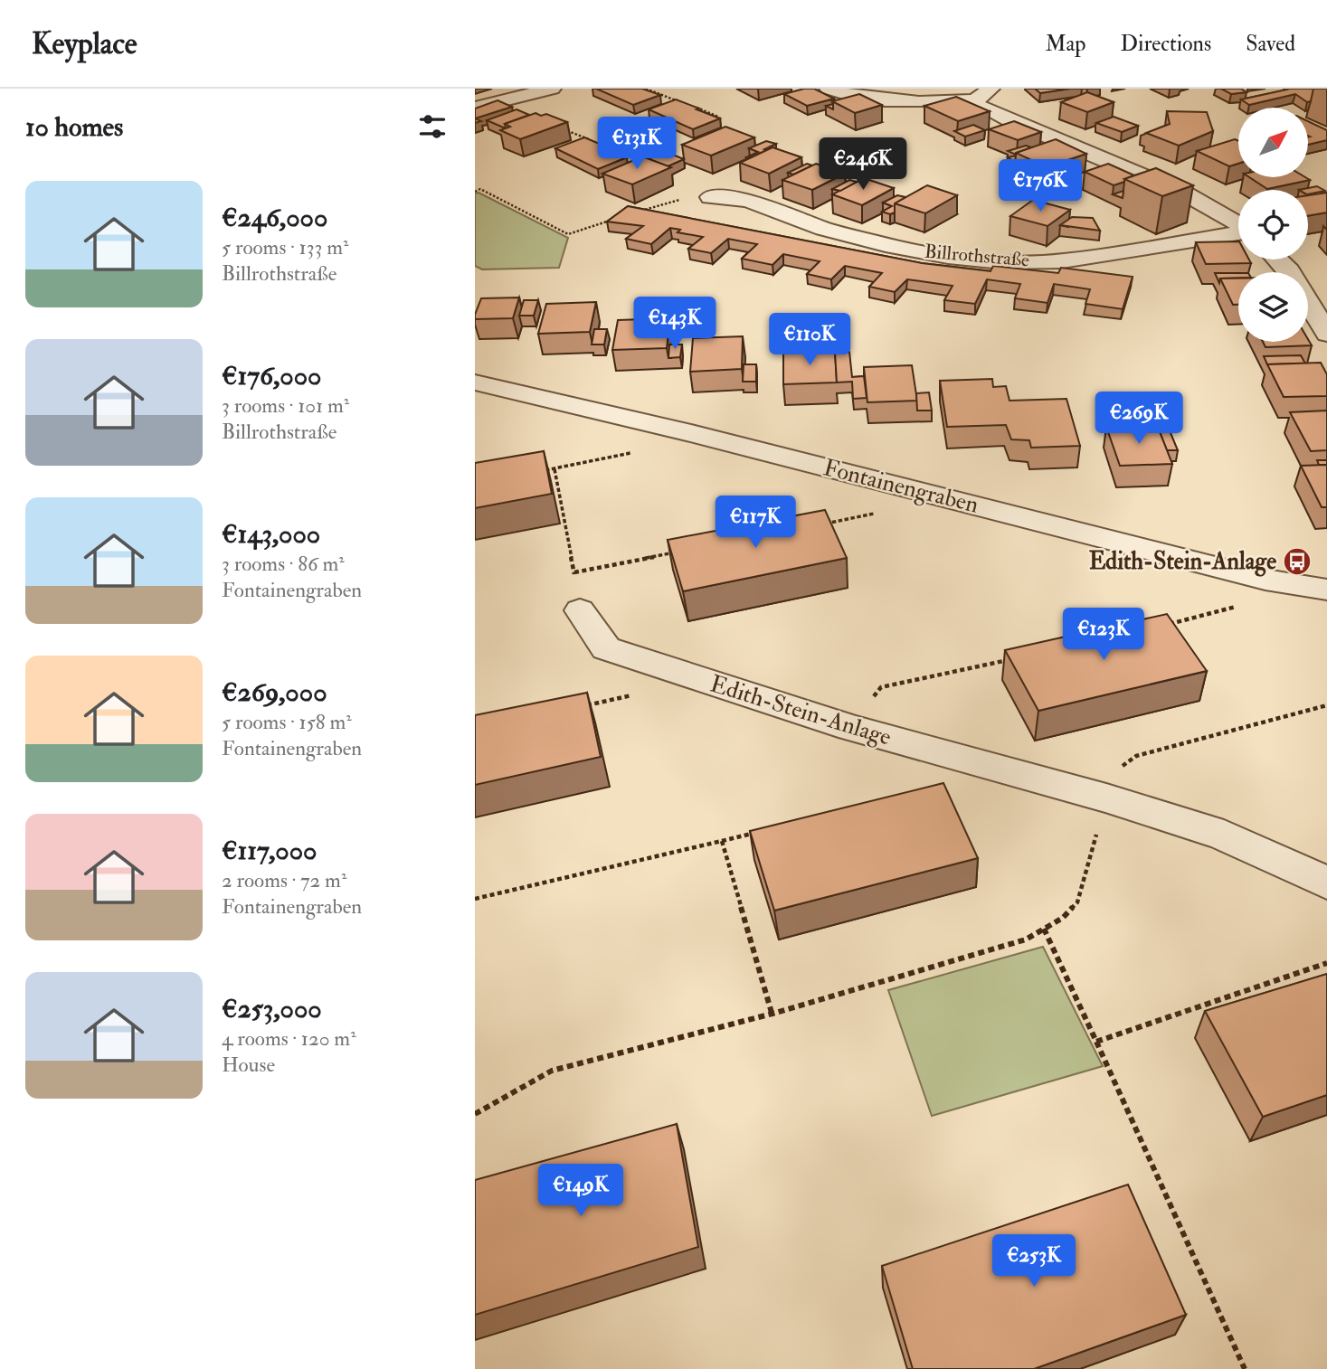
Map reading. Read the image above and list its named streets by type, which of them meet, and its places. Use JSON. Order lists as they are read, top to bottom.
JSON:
{
  "streets": {
    "street": ["Billrothstraße", "Fontainengraben", "Edith-Stein-Anlage"]
  },
  "places": {
    "bus stop": ["Edith-Stein-Anlage"]
  },
  "north": "top right",
  "page": {
    "header": "Keyplace",
    "nav": ["Map", "Directions", "Saved"],
    "heading": "10 homes",
    "price": [
      "€131K",
      "€246K",
      "€176K",
      "€143K",
      "€110K",
      "€269K",
      "€117K",
      "€123K",
      "€149K",
      "€253K"
    ],
    "list": [
      {
        "name": "€246,000",
        "note": "5 rooms · 133 m² · Billrothstraße"
      },
      {
        "name": "€176,000",
        "note": "3 rooms · 101 m² · Billrothstraße"
      },
      {
        "name": "€143,000",
        "note": "3 rooms · 86 m² · Fontainengraben"
      },
      {
        "name": "€269,000",
        "note": "5 rooms · 158 m² · Fontainengraben"
      },
      {
        "name": "€117,000",
        "note": "2 rooms · 72 m² · Fontainengraben"
      },
      {
        "name": "€253,000",
        "note": "4 rooms · 120 m² · House"
      }
    ]
  }
}
